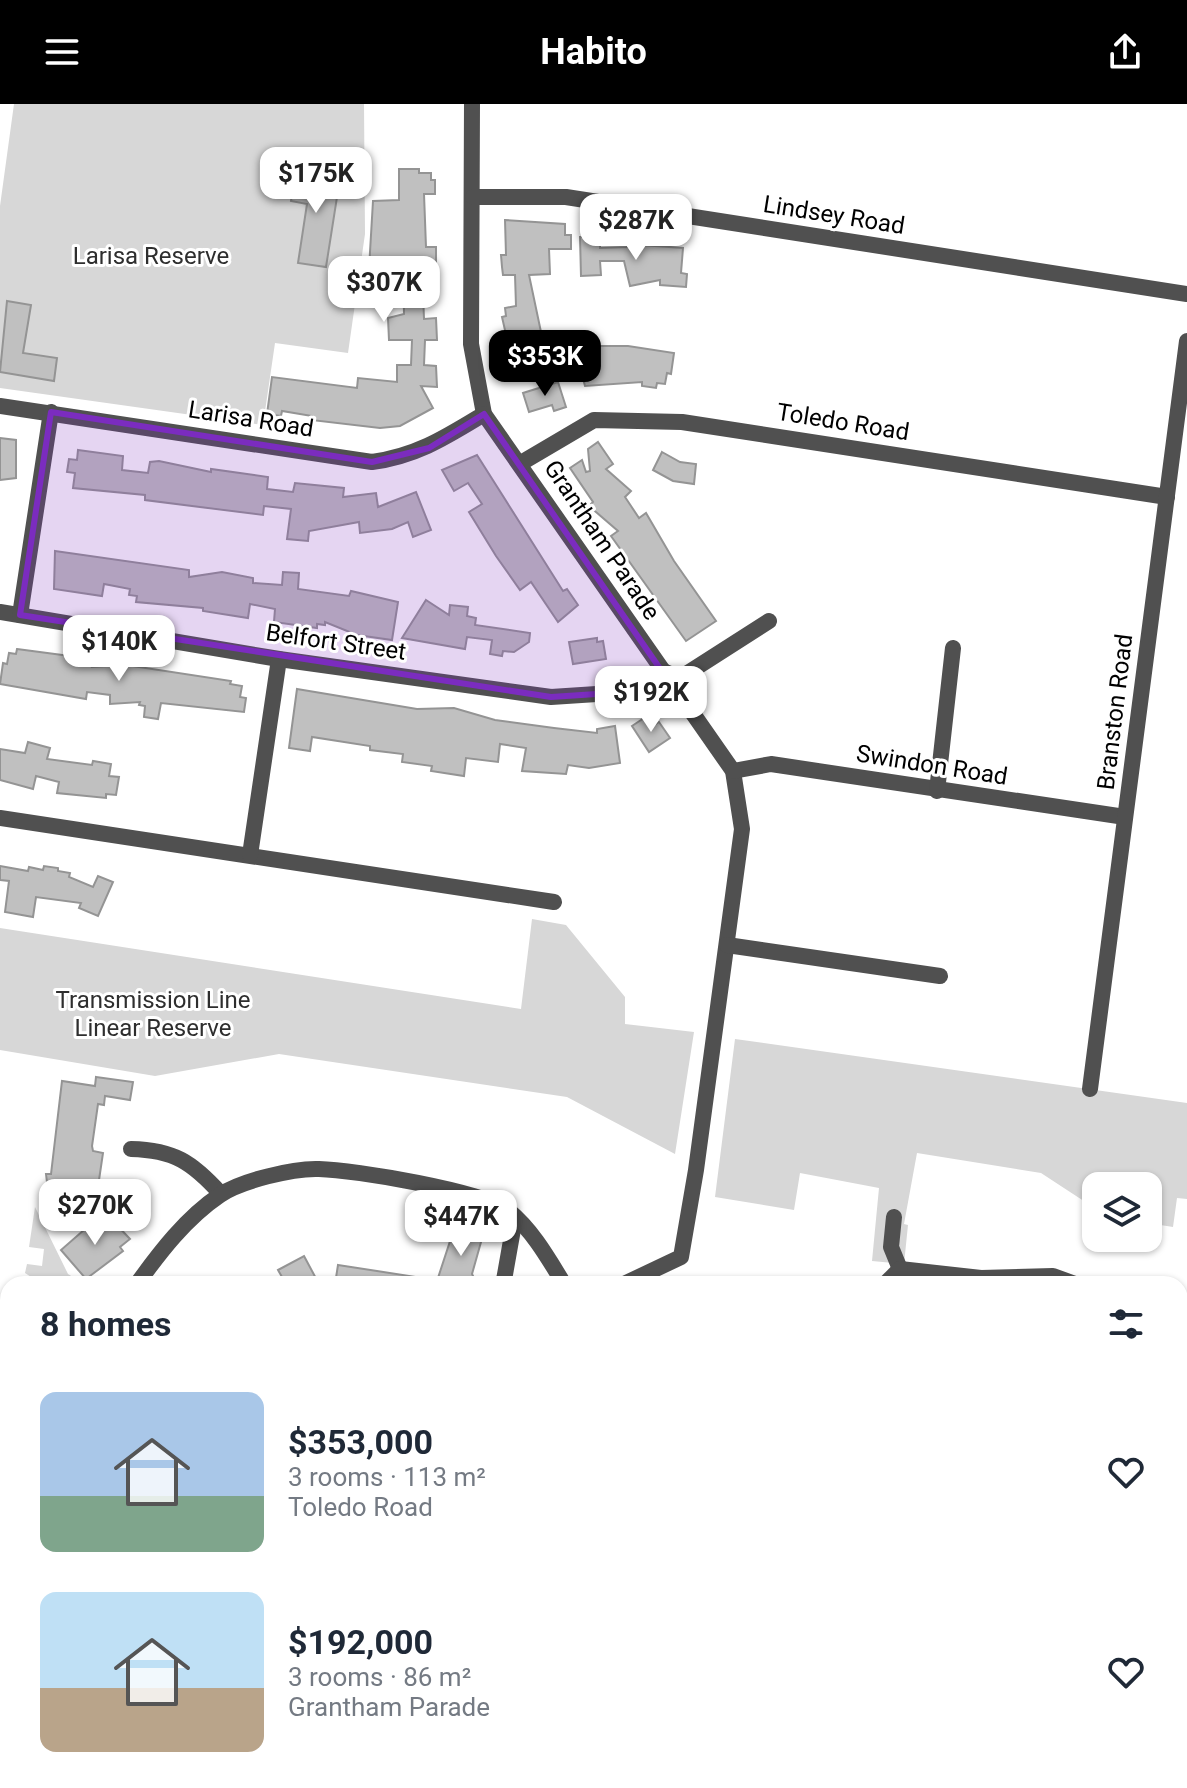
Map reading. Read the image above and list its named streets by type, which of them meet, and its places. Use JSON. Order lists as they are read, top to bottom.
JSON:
{
  "streets": {
    "street": [
      "Lindsey Road",
      "Larisa Road",
      "Toledo Road",
      "Grantham Parade",
      "Belfort Street",
      "Branston Road",
      "Swindon Road"
    ]
  },
  "crossings": [
    ["Lindsey Road", "Grantham Parade"],
    ["Larisa Road", "Grantham Parade"],
    ["Toledo Road", "Grantham Parade"],
    ["Toledo Road", "Branston Road"],
    ["Grantham Parade", "Belfort Street"],
    ["Grantham Parade", "Swindon Road"],
    ["Branston Road", "Swindon Road"]
  ],
  "parks": ["Larisa Reserve", "Transmission Line Linear Reserve"],
  "page": {
    "header": "Habito",
    "price": [
      "$175K",
      "$287K",
      "$307K",
      "$353K",
      "$140K",
      "$192K",
      "$270K",
      "$447K"
    ],
    "heading": "8 homes",
    "list": [
      {
        "name": "$353,000",
        "note": "3 rooms · 113 m² · Toledo Road"
      },
      {
        "name": "$192,000",
        "note": "3 rooms · 86 m² · Grantham Parade"
      }
    ]
  }
}
